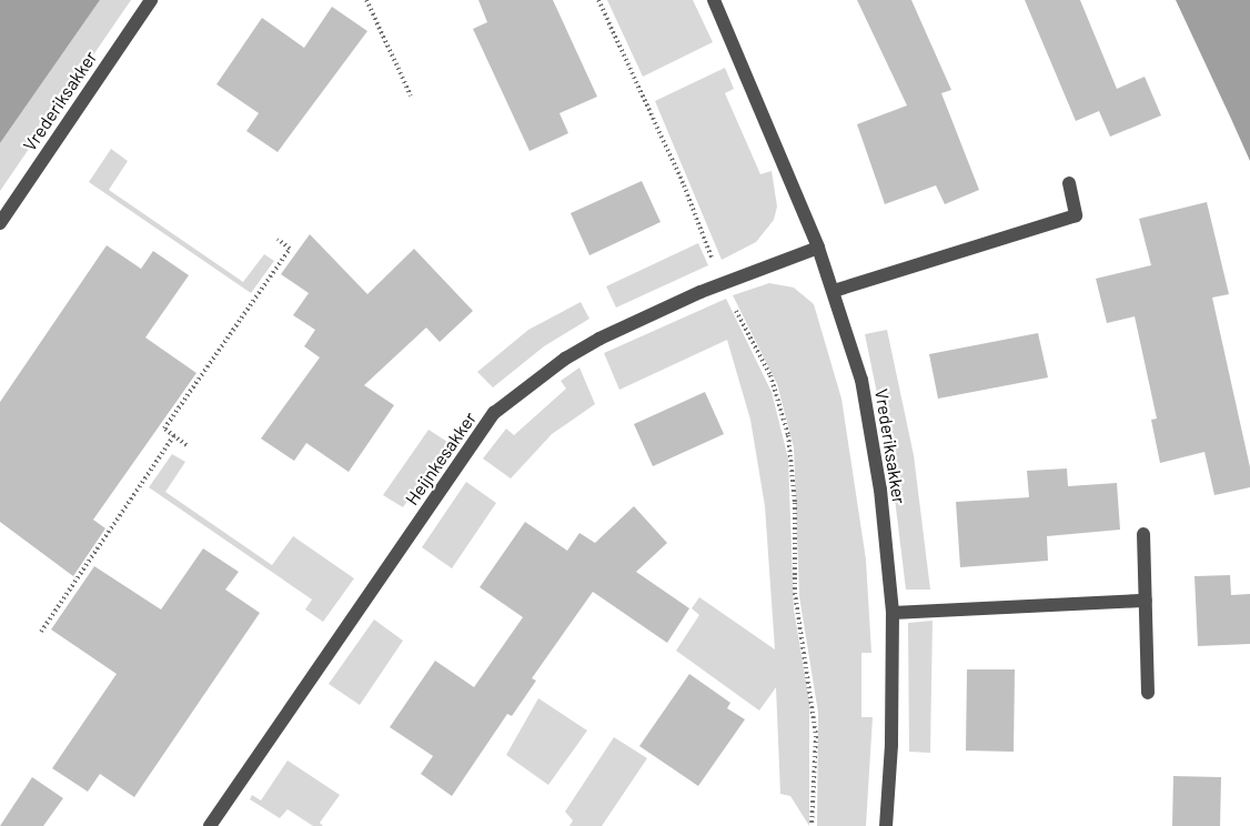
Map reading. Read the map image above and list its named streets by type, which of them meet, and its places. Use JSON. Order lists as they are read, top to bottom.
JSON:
{
  "streets": {
    "street": ["Vrederiksakker", "Heijnkesakker"]
  },
  "crossings": [
    ["Vrederiksakker", "Heijnkesakker"]
  ]
}
